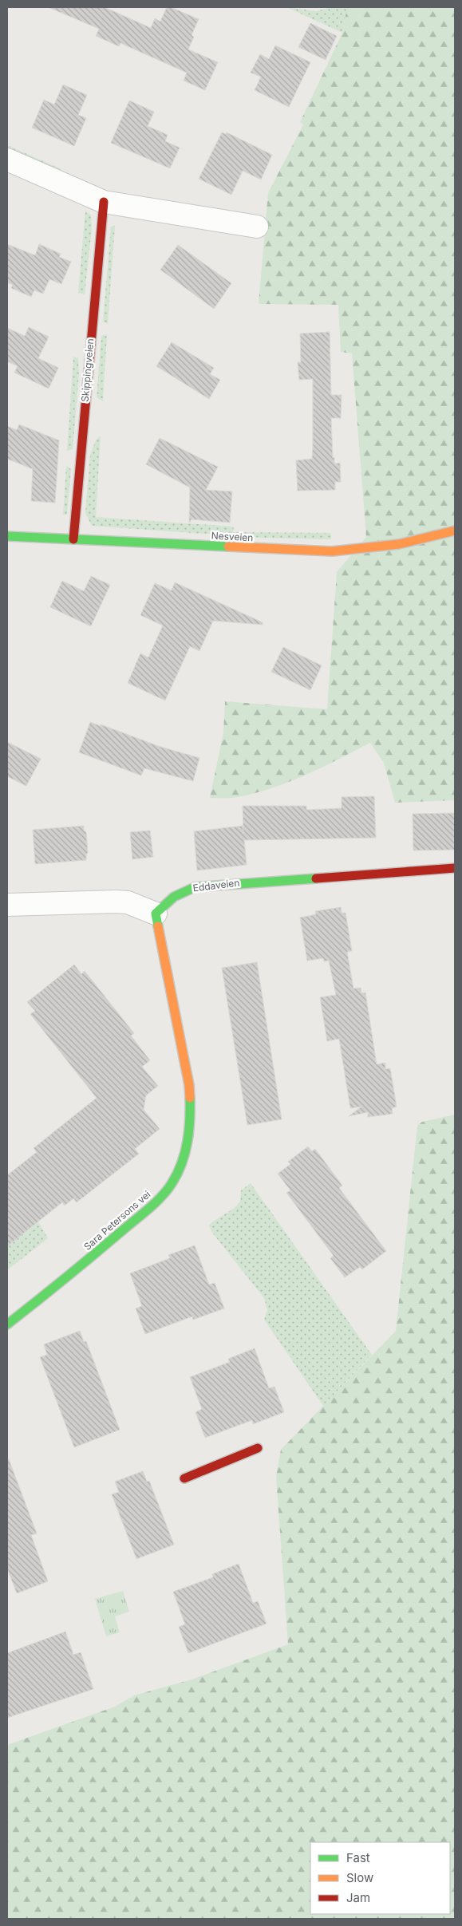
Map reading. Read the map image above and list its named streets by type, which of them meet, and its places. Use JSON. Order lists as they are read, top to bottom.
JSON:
{
  "streets": {
    "street": [
      "Skippingveien",
      "Nesveien",
      "Eddaveien",
      "Sara Petersons vei"
    ]
  },
  "crossings": [
    ["Skippingveien", "Nesveien"],
    ["Eddaveien", "Sara Petersons vei"]
  ],
  "legend": ["Fast", "Slow", "Jam"]
}
